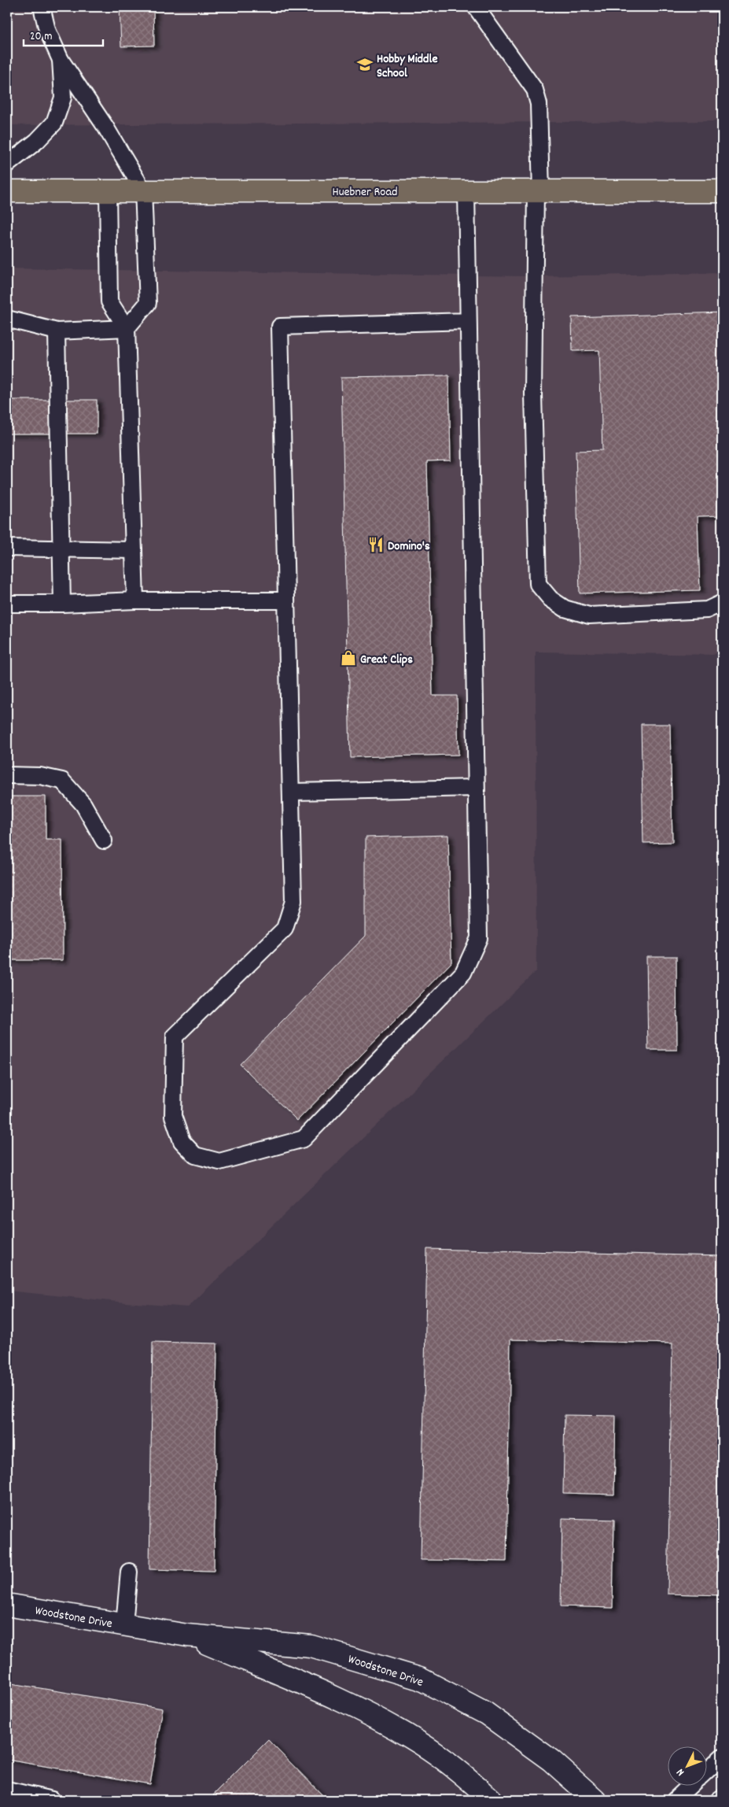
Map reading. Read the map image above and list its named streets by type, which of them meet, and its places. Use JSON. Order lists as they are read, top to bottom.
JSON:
{
  "streets": {
    "main road": ["Huebner Road"],
    "street": ["Woodstone Drive"]
  },
  "places": {
    "school or university": ["Hobby Middle School"],
    "restaurant": ["Domino's"],
    "shop": ["Great Clips"]
  },
  "scale_bar": "20 m",
  "north": "bottom left"
}
